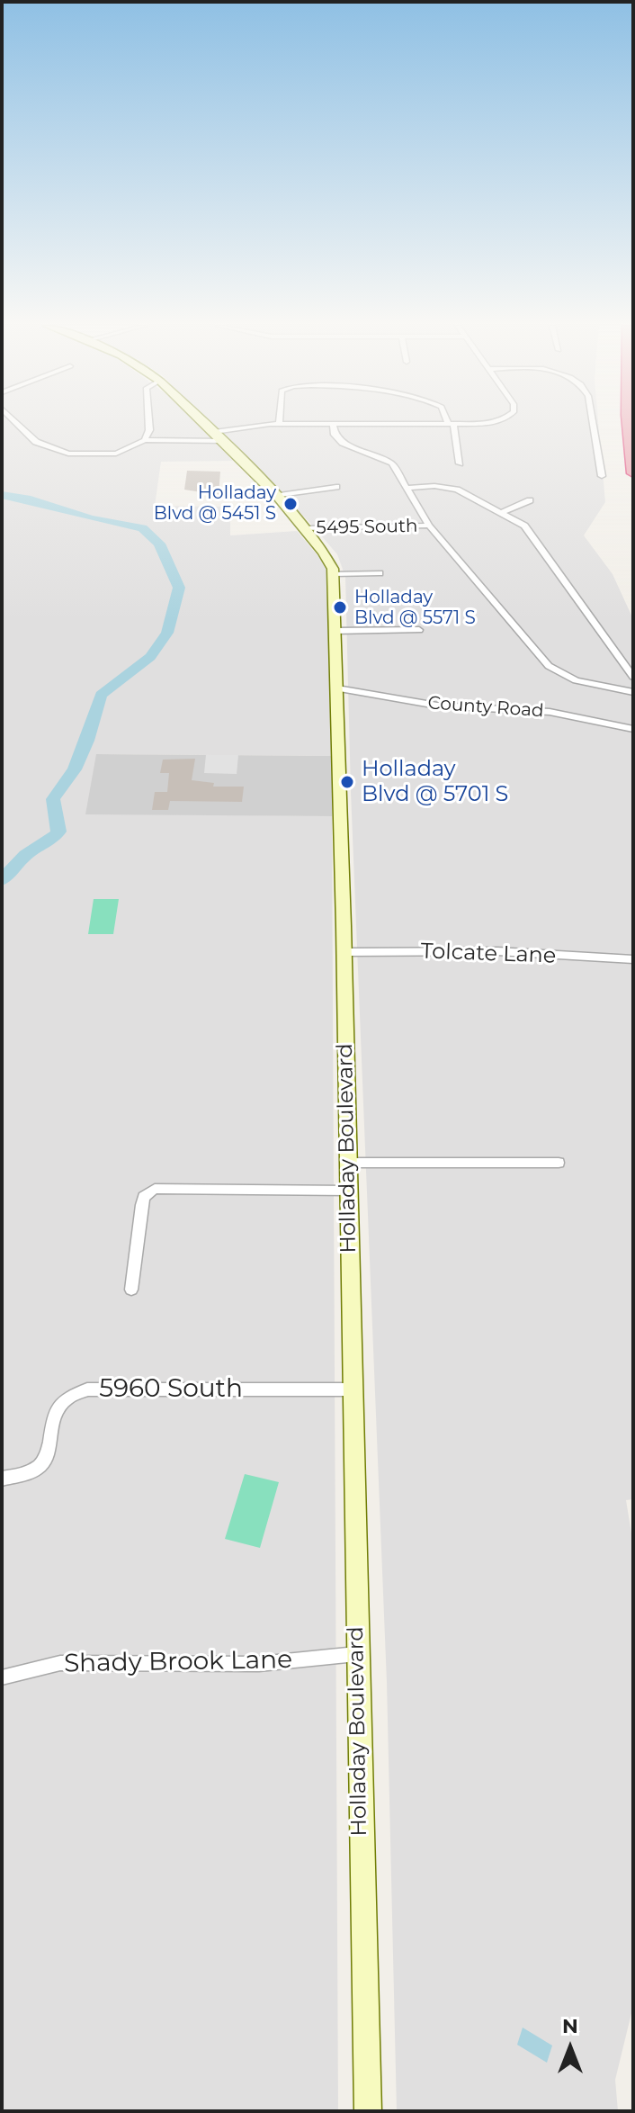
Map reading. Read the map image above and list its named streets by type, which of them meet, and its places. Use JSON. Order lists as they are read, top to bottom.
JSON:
{
  "streets": {
    "main road": ["Holladay Boulevard"],
    "street": [
      "5495 South",
      "County Road",
      "Tolcate Lane",
      "5960 South",
      "Shady Brook Lane"
    ]
  },
  "crossings": [
    ["5495 South", "Holladay Boulevard"],
    ["County Road", "Holladay Boulevard"],
    ["Tolcate Lane", "Holladay Boulevard"],
    ["Holladay Boulevard", "5960 South"],
    ["Holladay Boulevard", "Shady Brook Lane"]
  ],
  "places": ["Holladay Blvd @ 5451 S", "Holladay Blvd @ 5571 S", "Holladay Blvd @ 5701 S"],
  "north": "top"
}
